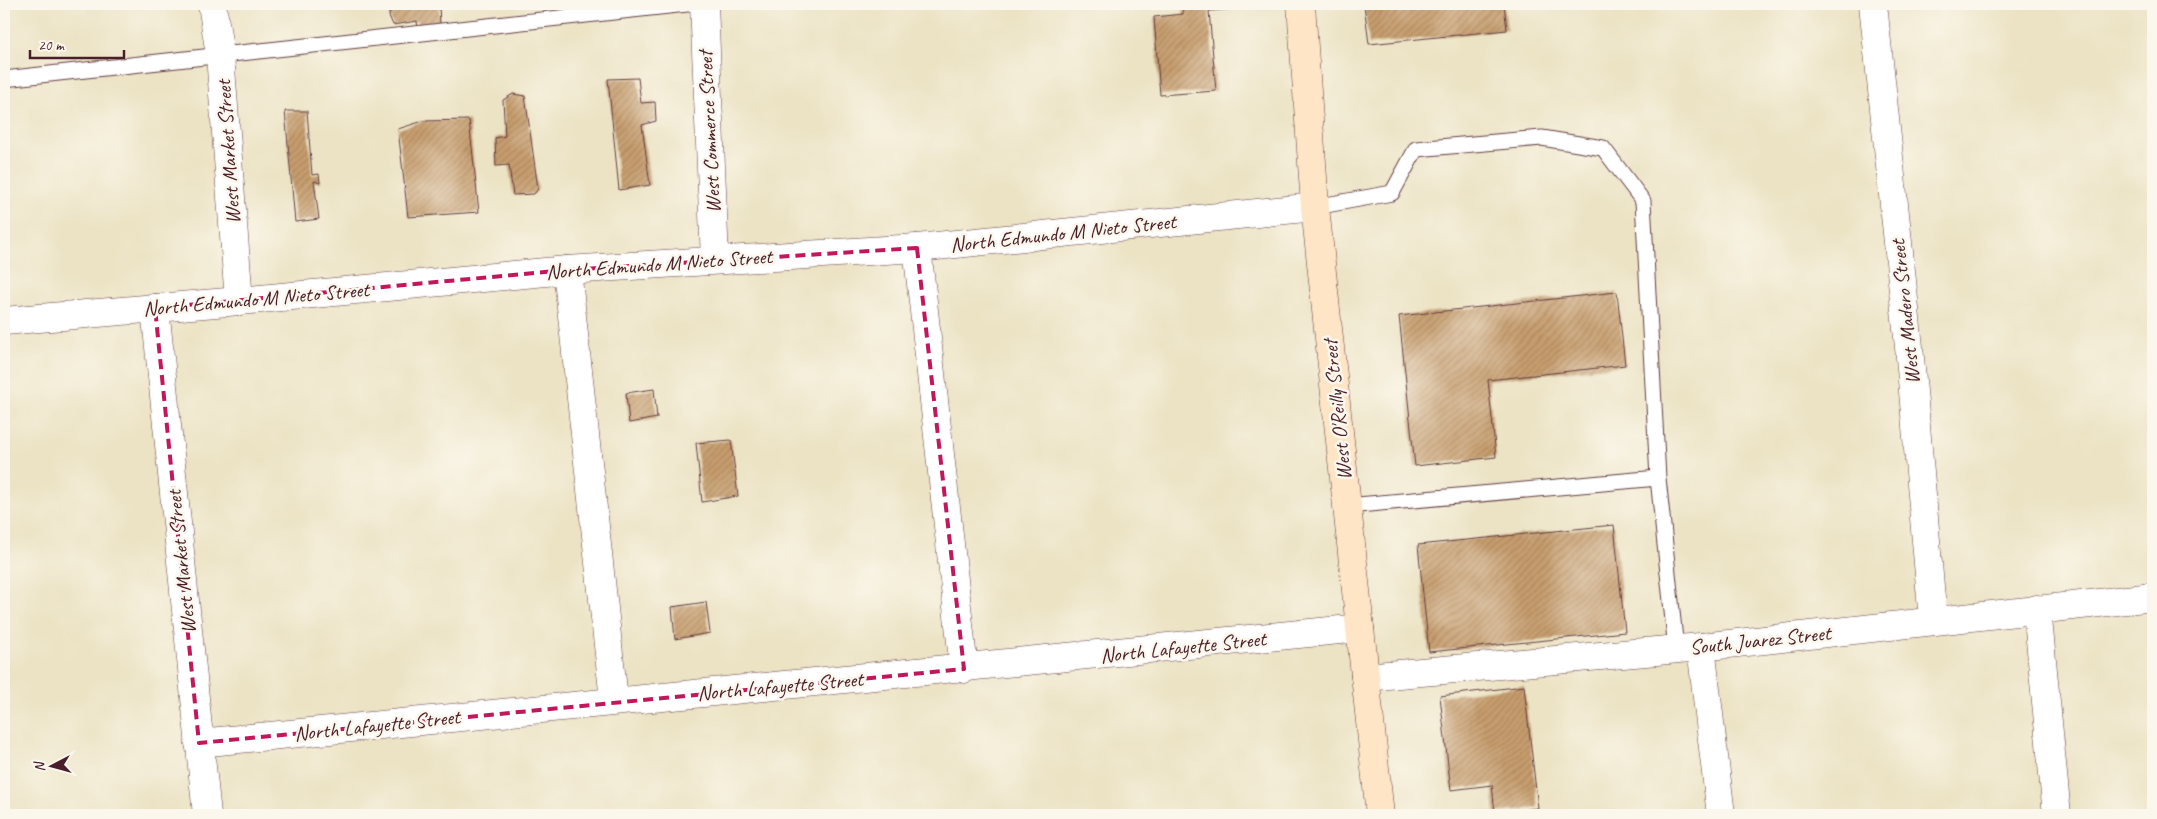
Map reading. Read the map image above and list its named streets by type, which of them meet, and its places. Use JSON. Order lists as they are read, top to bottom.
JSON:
{
  "streets": {
    "main road": ["West O'Reilly Street"],
    "street": [
      "West Commerce Street",
      "West Market Street",
      "North Edmundo M Nieto Street",
      "West Madero Street",
      "South Juarez Street",
      "North Lafayette Street"
    ]
  },
  "crossings": [
    ["West Commerce Street", "North Edmundo M Nieto Street"],
    ["West Market Street", "North Edmundo M Nieto Street"],
    ["West Market Street", "North Lafayette Street"],
    ["North Edmundo M Nieto Street", "West O'Reilly Street"],
    ["West Madero Street", "South Juarez Street"],
    ["West O'Reilly Street", "South Juarez Street"],
    ["West O'Reilly Street", "North Lafayette Street"]
  ],
  "scale_bar": "20 m",
  "north": "left"
}
